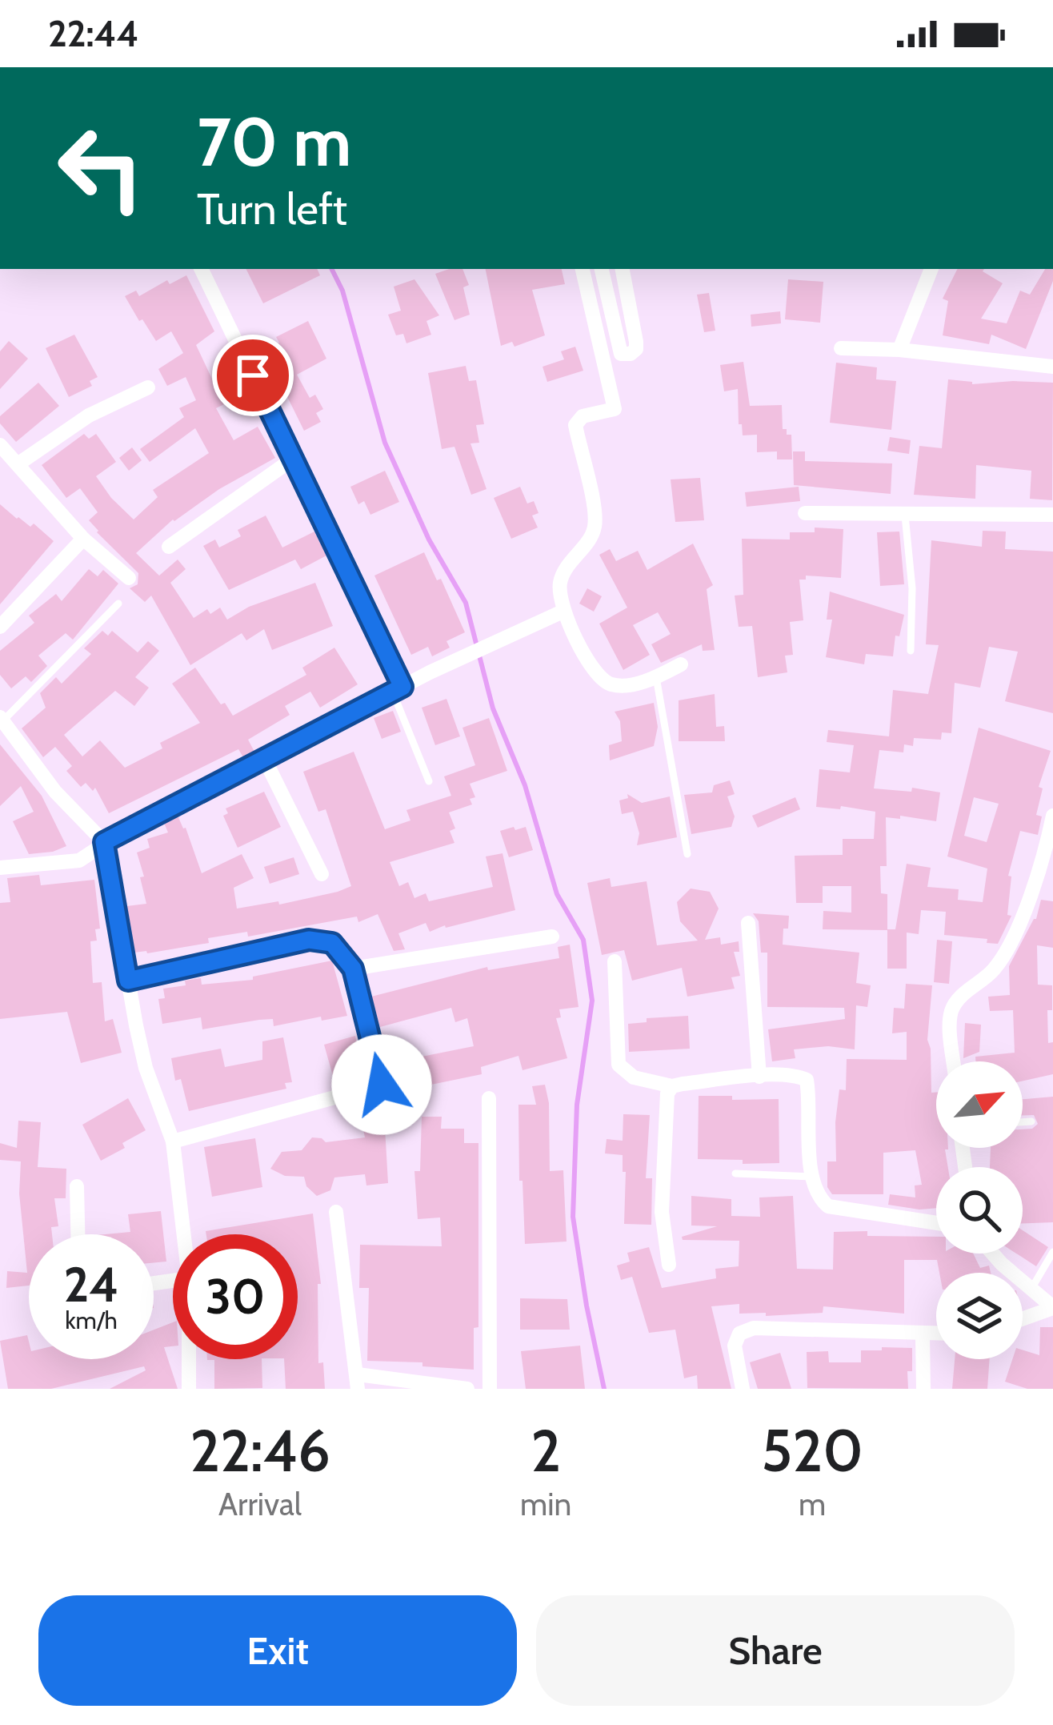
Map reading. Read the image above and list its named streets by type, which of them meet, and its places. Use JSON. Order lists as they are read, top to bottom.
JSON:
{
  "north": "top right",
  "page": {
    "status": "22:44",
    "turn": ["70 m", "Turn left"],
    "speed": "24 km/h",
    "limit": "30",
    "eta": [
      "22:46",
      "Arrival",
      "2",
      "min",
      "520",
      "m"
    ],
    "buttons": ["Exit", "Share"]
  }
}
